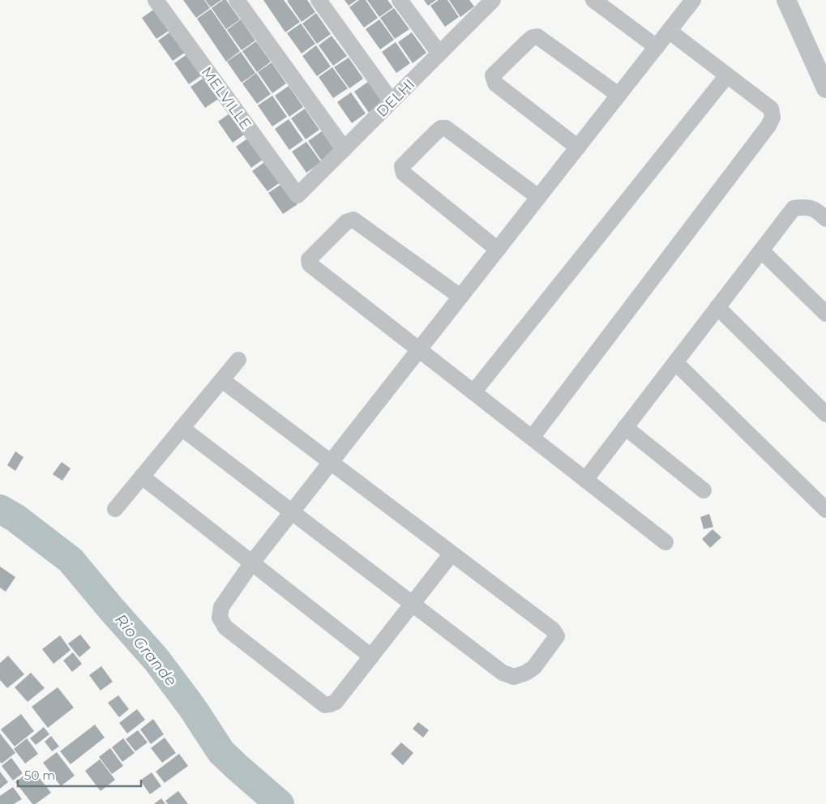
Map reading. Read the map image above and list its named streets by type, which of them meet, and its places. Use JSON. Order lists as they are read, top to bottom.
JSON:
{
  "streets": {
    "street": ["MELVILLE", "DELHI"]
  },
  "crossings": [
    ["MELVILLE", "DELHI"]
  ],
  "water": ["Rio Grande"],
  "scale_bar": "50 m"
}
